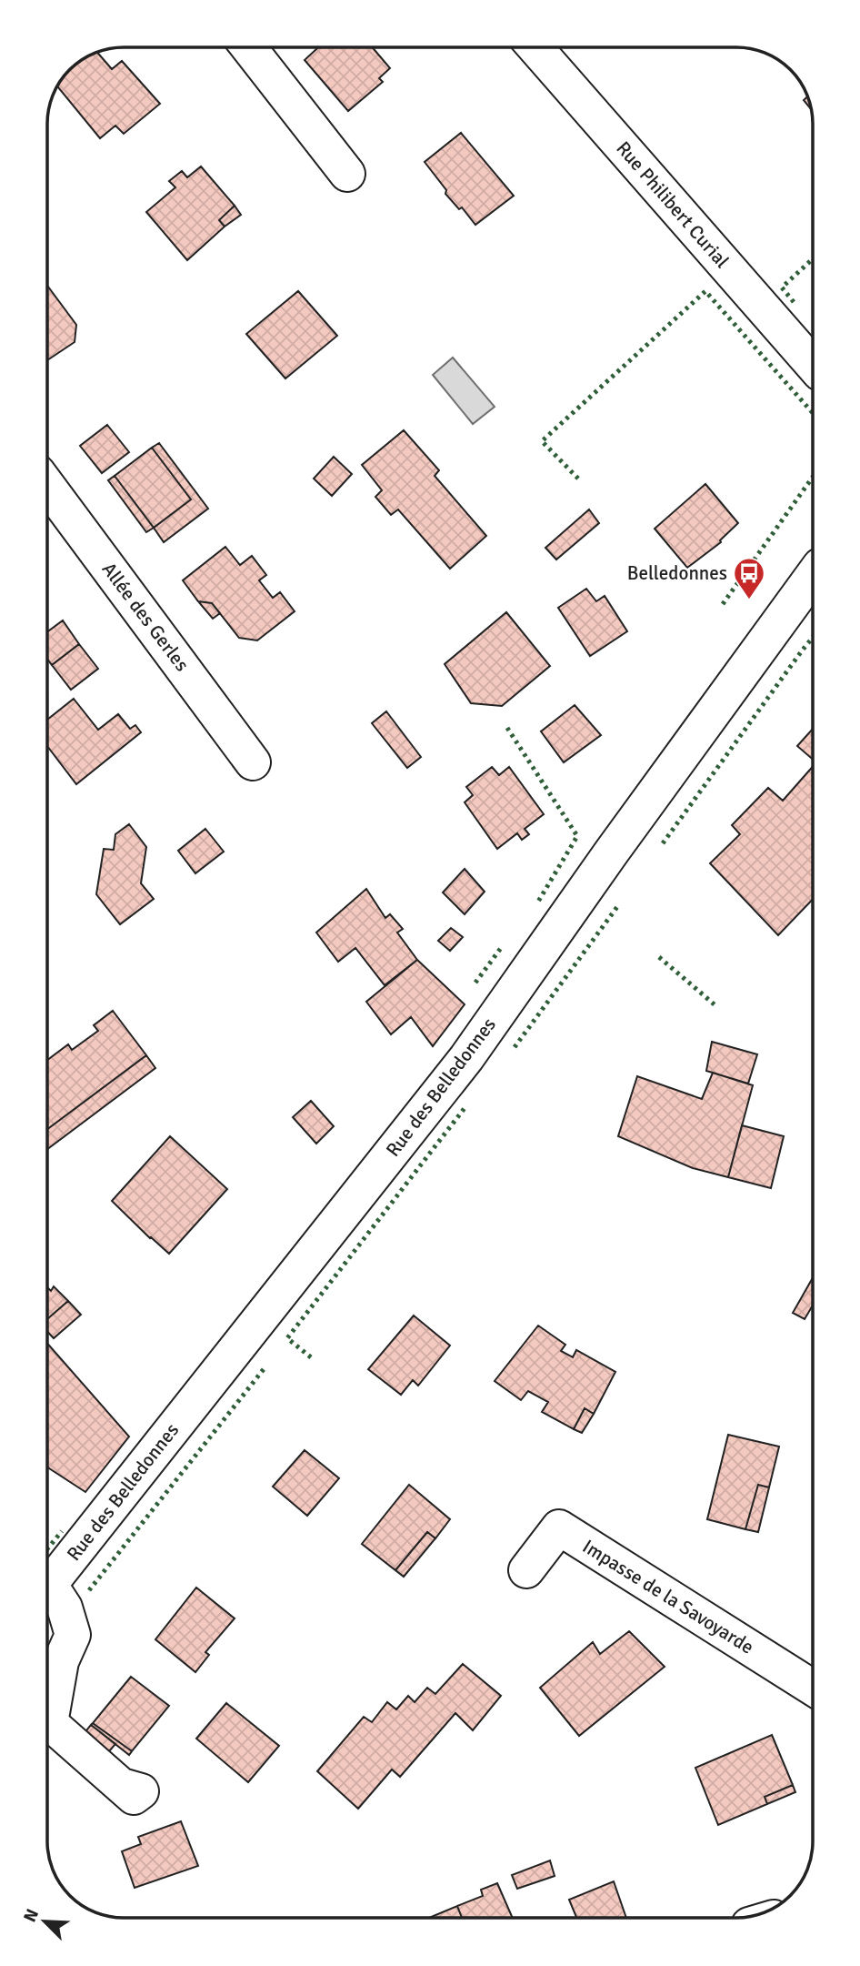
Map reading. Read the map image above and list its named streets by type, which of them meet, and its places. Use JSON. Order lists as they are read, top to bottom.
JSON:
{
  "streets": {
    "street": [
      "Rue Philibert Curial",
      "Allée des Gerles",
      "Rue des Belledonnes",
      "Impasse de la Savoyarde"
    ]
  },
  "places": {
    "bus stop": ["Belledonnes"]
  },
  "north": "top left"
}
